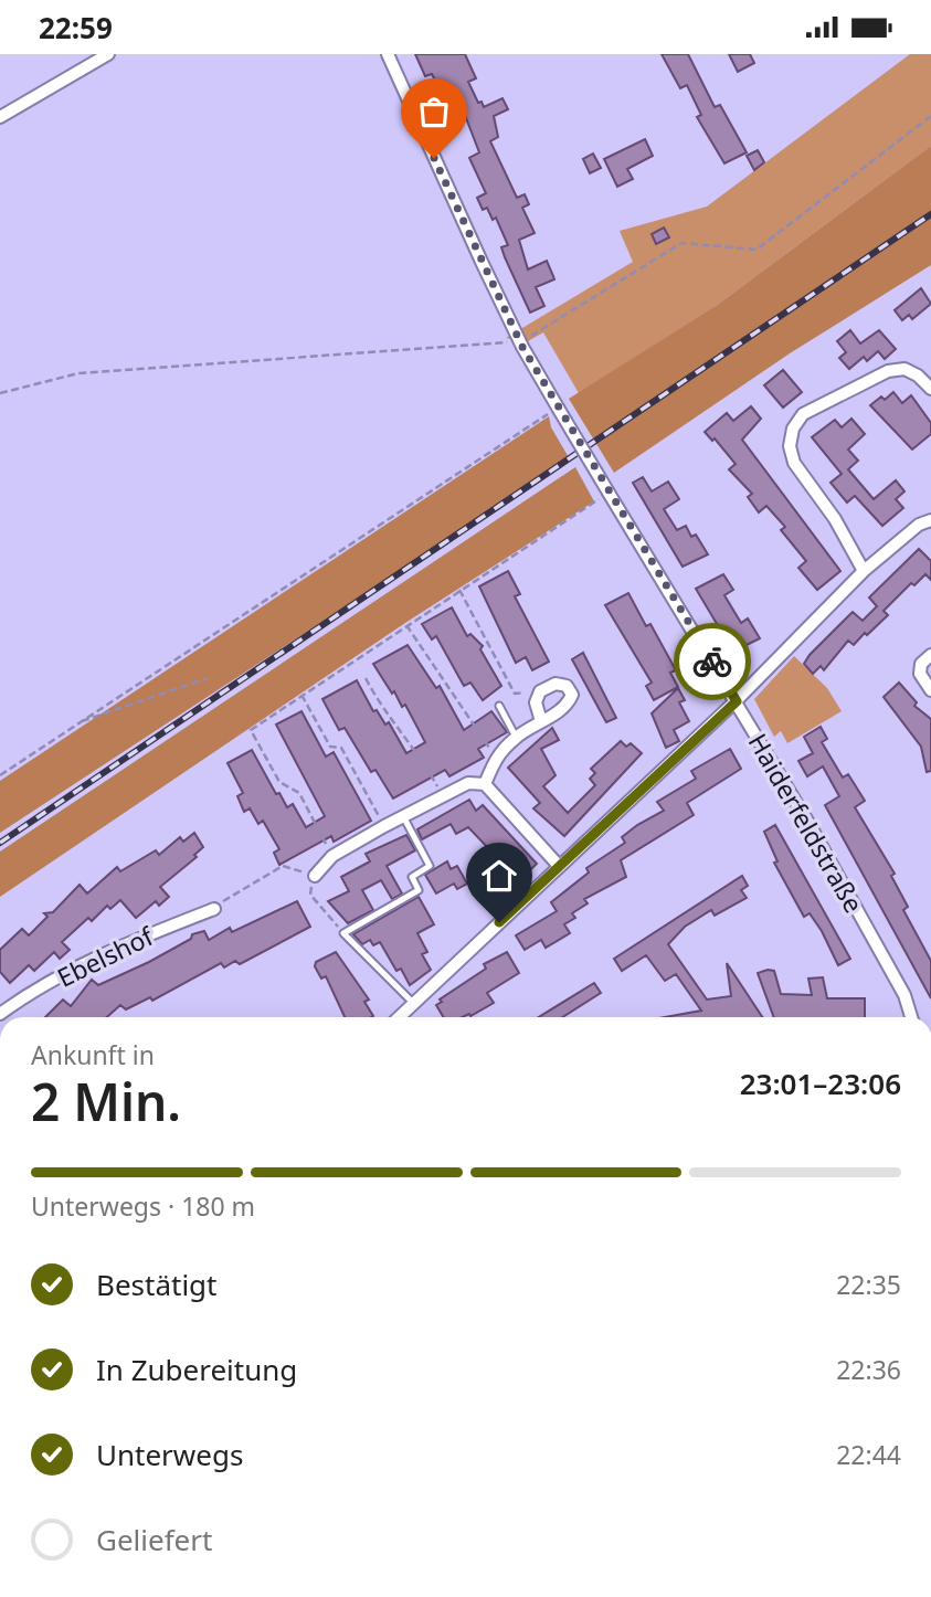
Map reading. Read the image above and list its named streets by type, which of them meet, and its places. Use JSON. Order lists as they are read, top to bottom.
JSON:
{
  "streets": {
    "street": ["Haiderfeldstraße", "Ebelshof"]
  },
  "page": {
    "status": "22:59",
    "heading": ["2 Min.", "Ankunft in", "23:01–23:06"],
    "bar": "Unterwegs · 180 m",
    "list": [
      ["Bestätigt", "22:35"],
      ["In Zubereitung", "22:36"],
      ["Unterwegs", "22:44"],
      "Geliefert"
    ]
  }
}
